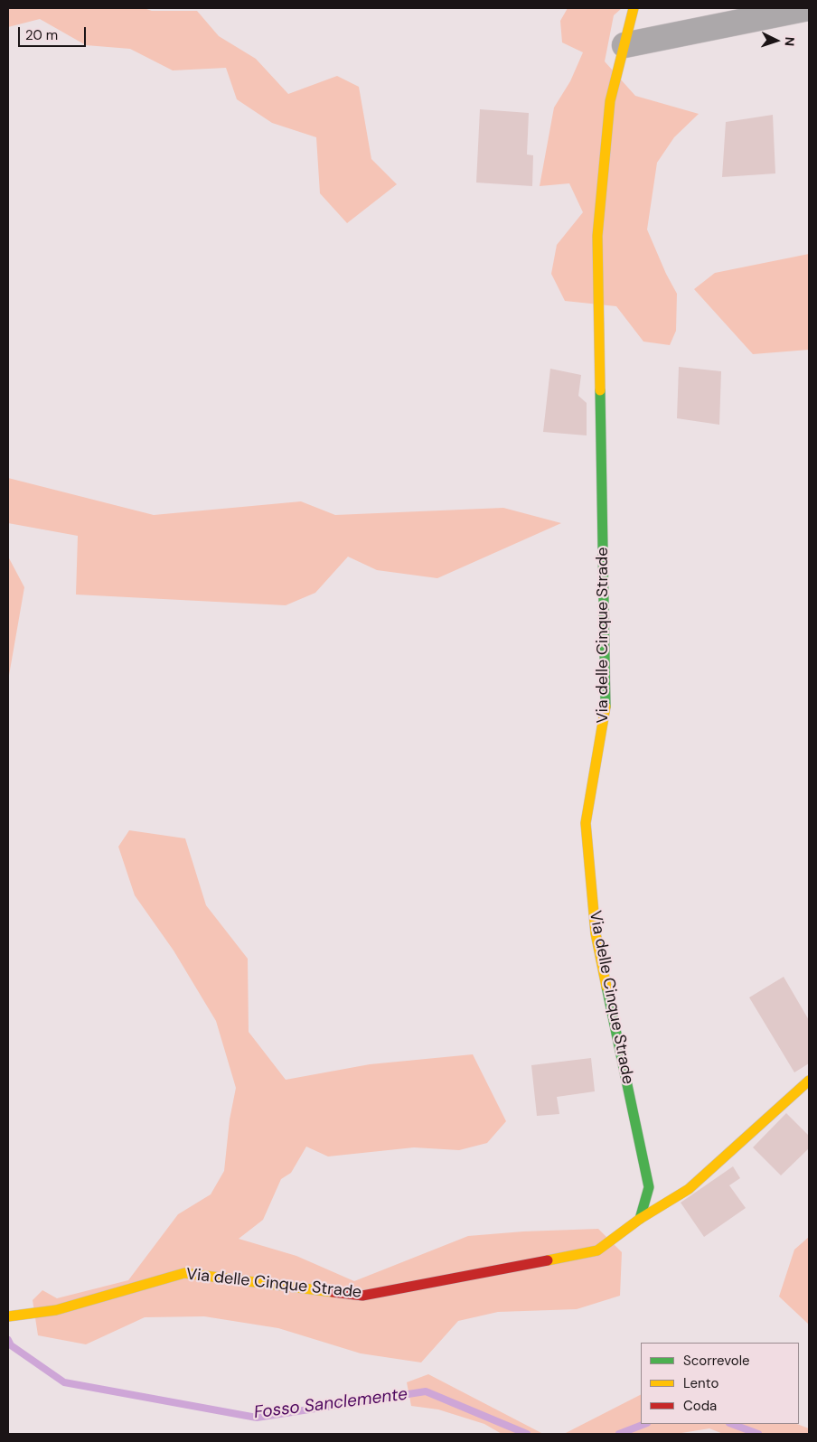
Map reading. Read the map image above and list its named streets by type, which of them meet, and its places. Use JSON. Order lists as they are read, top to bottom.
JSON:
{
  "streets": {
    "street": ["Via delle Cinque Strade"]
  },
  "water": ["Fosso Sanclemente"],
  "legend": ["Scorrevole", "Lento", "Coda"],
  "scale_bar": "20 m",
  "north": "right"
}
